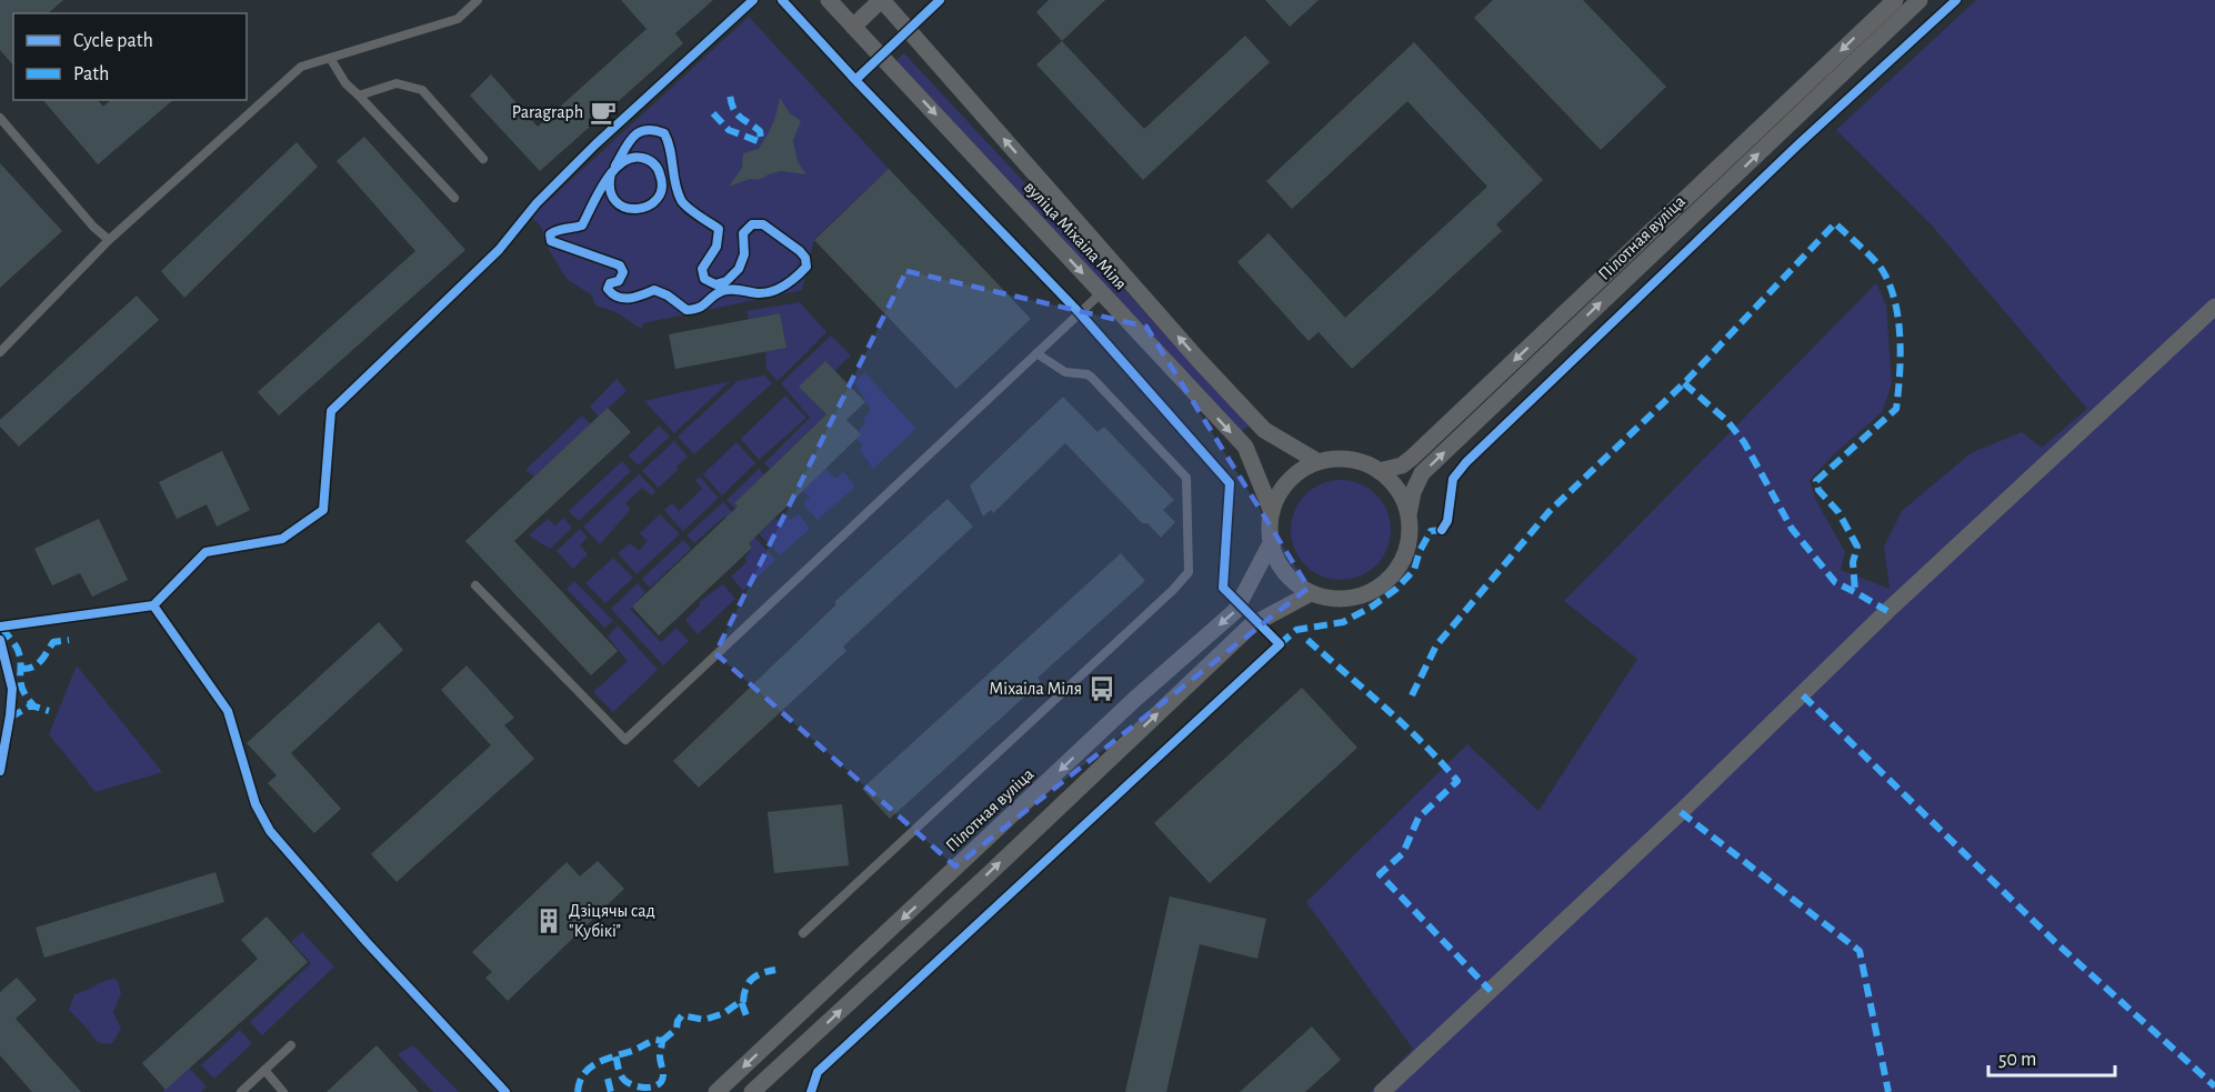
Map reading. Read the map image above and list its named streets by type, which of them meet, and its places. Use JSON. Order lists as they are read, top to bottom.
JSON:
{
  "streets": {
    "street": ["вуліца Міхаіла Міля", "Пілотная вуліца"]
  },
  "crossings": [
    ["вуліца Міхаіла Міля", "Пілотная вуліца"]
  ],
  "places": {
    "cafe": ["Paragraph"],
    "bus stop": ["Міхаіла Міля"],
    "building": ["Дзіцячы сад \"Кубікі\""]
  },
  "legend": ["Cycle path", "Path"],
  "scale_bar": "50 m"
}
